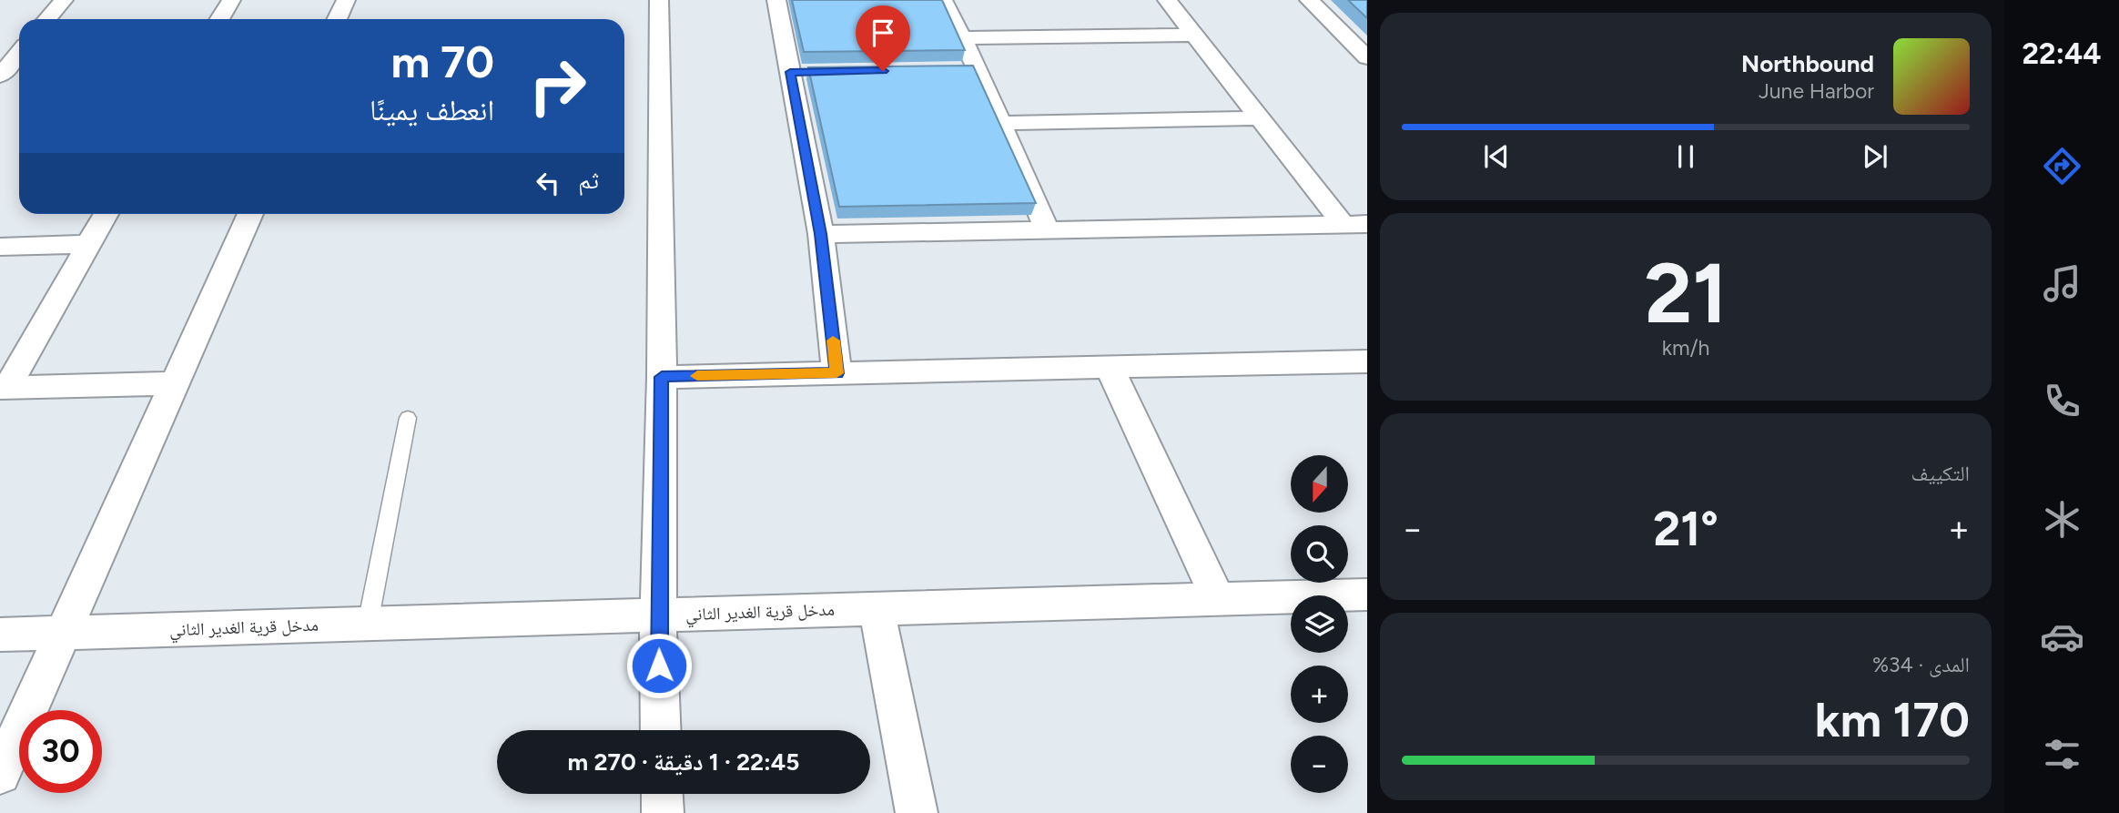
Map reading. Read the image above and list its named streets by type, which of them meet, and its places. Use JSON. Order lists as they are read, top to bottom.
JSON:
{
  "streets": {
    "street": ["مدخل قرية الغدير الثاني"]
  },
  "north": "bottom",
  "page": {
    "tabs": "22:44",
    "turn": ["70 m", "انعطف يمينًا"],
    "song": ["Northbound", "June Harbor"],
    "then": "ثم",
    "tile": [
      ["21", "km/h"],
      "التكييف",
      ["المدى · 34%", "170 km"]
    ],
    "map_buttons": ["+", "−"],
    "heat": ["−", "21°", "+"],
    "limit": "30",
    "trip": "22:45 · 1 دقيقة · 270 m"
  }
}
